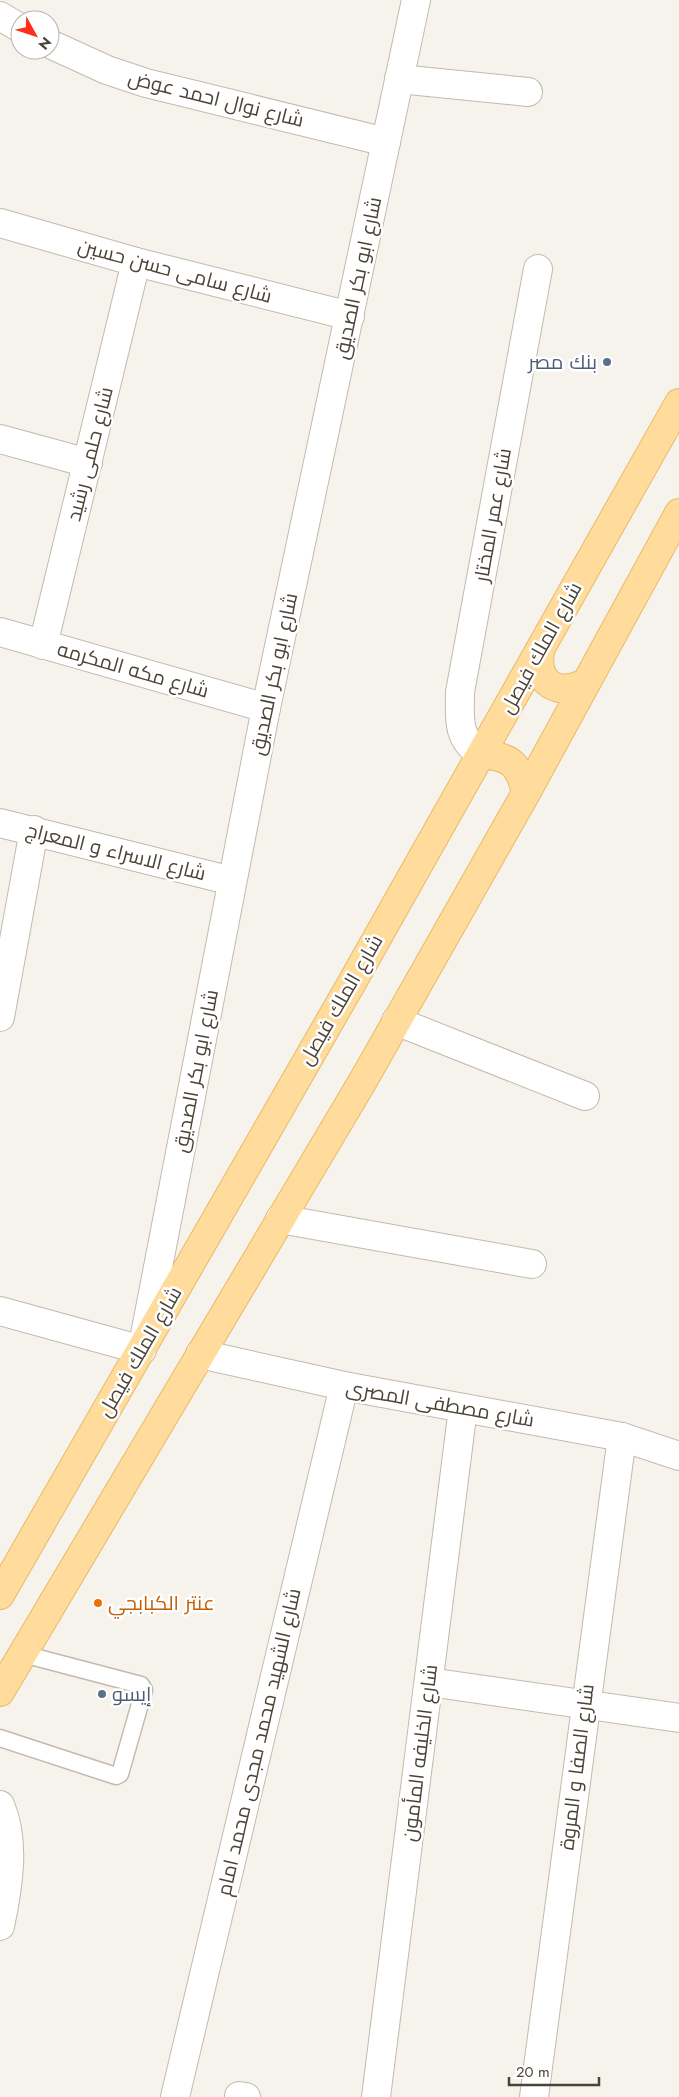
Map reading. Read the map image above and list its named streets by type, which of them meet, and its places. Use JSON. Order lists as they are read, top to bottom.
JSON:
{
  "streets": {
    "main road": ["شارع الملك فيصل"],
    "street": [
      "شارع نوال احمد عوض",
      "شارع سامى حسن حسين",
      "شارع ابو بكر الصديق",
      "شارع حلمى رشيد",
      "شارع عمر المختار",
      "شارع مكه المكرمه",
      "شارع الاسراء و المعراج",
      "شارع مصطفى المصرى",
      "شارع الشهيد محمد مجدى محمد امام",
      "شارع الخليفه المأمون",
      "شارع الصفا و المروة"
    ]
  },
  "crossings": [
    ["شارع نوال احمد عوض", "شارع ابو بكر الصديق"],
    ["شارع سامى حسن حسين", "شارع ابو بكر الصديق"],
    ["شارع سامى حسن حسين", "شارع حلمى رشيد"],
    ["شارع ابو بكر الصديق", "شارع الملك فيصل"],
    ["شارع ابو بكر الصديق", "شارع مكه المكرمه"],
    ["شارع ابو بكر الصديق", "شارع الاسراء و المعراج"],
    ["شارع حلمى رشيد", "شارع مكه المكرمه"],
    ["شارع عمر المختار", "شارع الملك فيصل"],
    ["شارع مصطفى المصرى", "شارع الشهيد محمد مجدى محمد امام"],
    ["شارع مصطفى المصرى", "شارع الخليفه المأمون"],
    ["شارع مصطفى المصرى", "شارع الصفا و المروة"]
  ],
  "places": ["بنك مصر", "عنتر الكبابجي", "إيسو"],
  "scale_bar": "20 m",
  "north": "bottom right"
}
